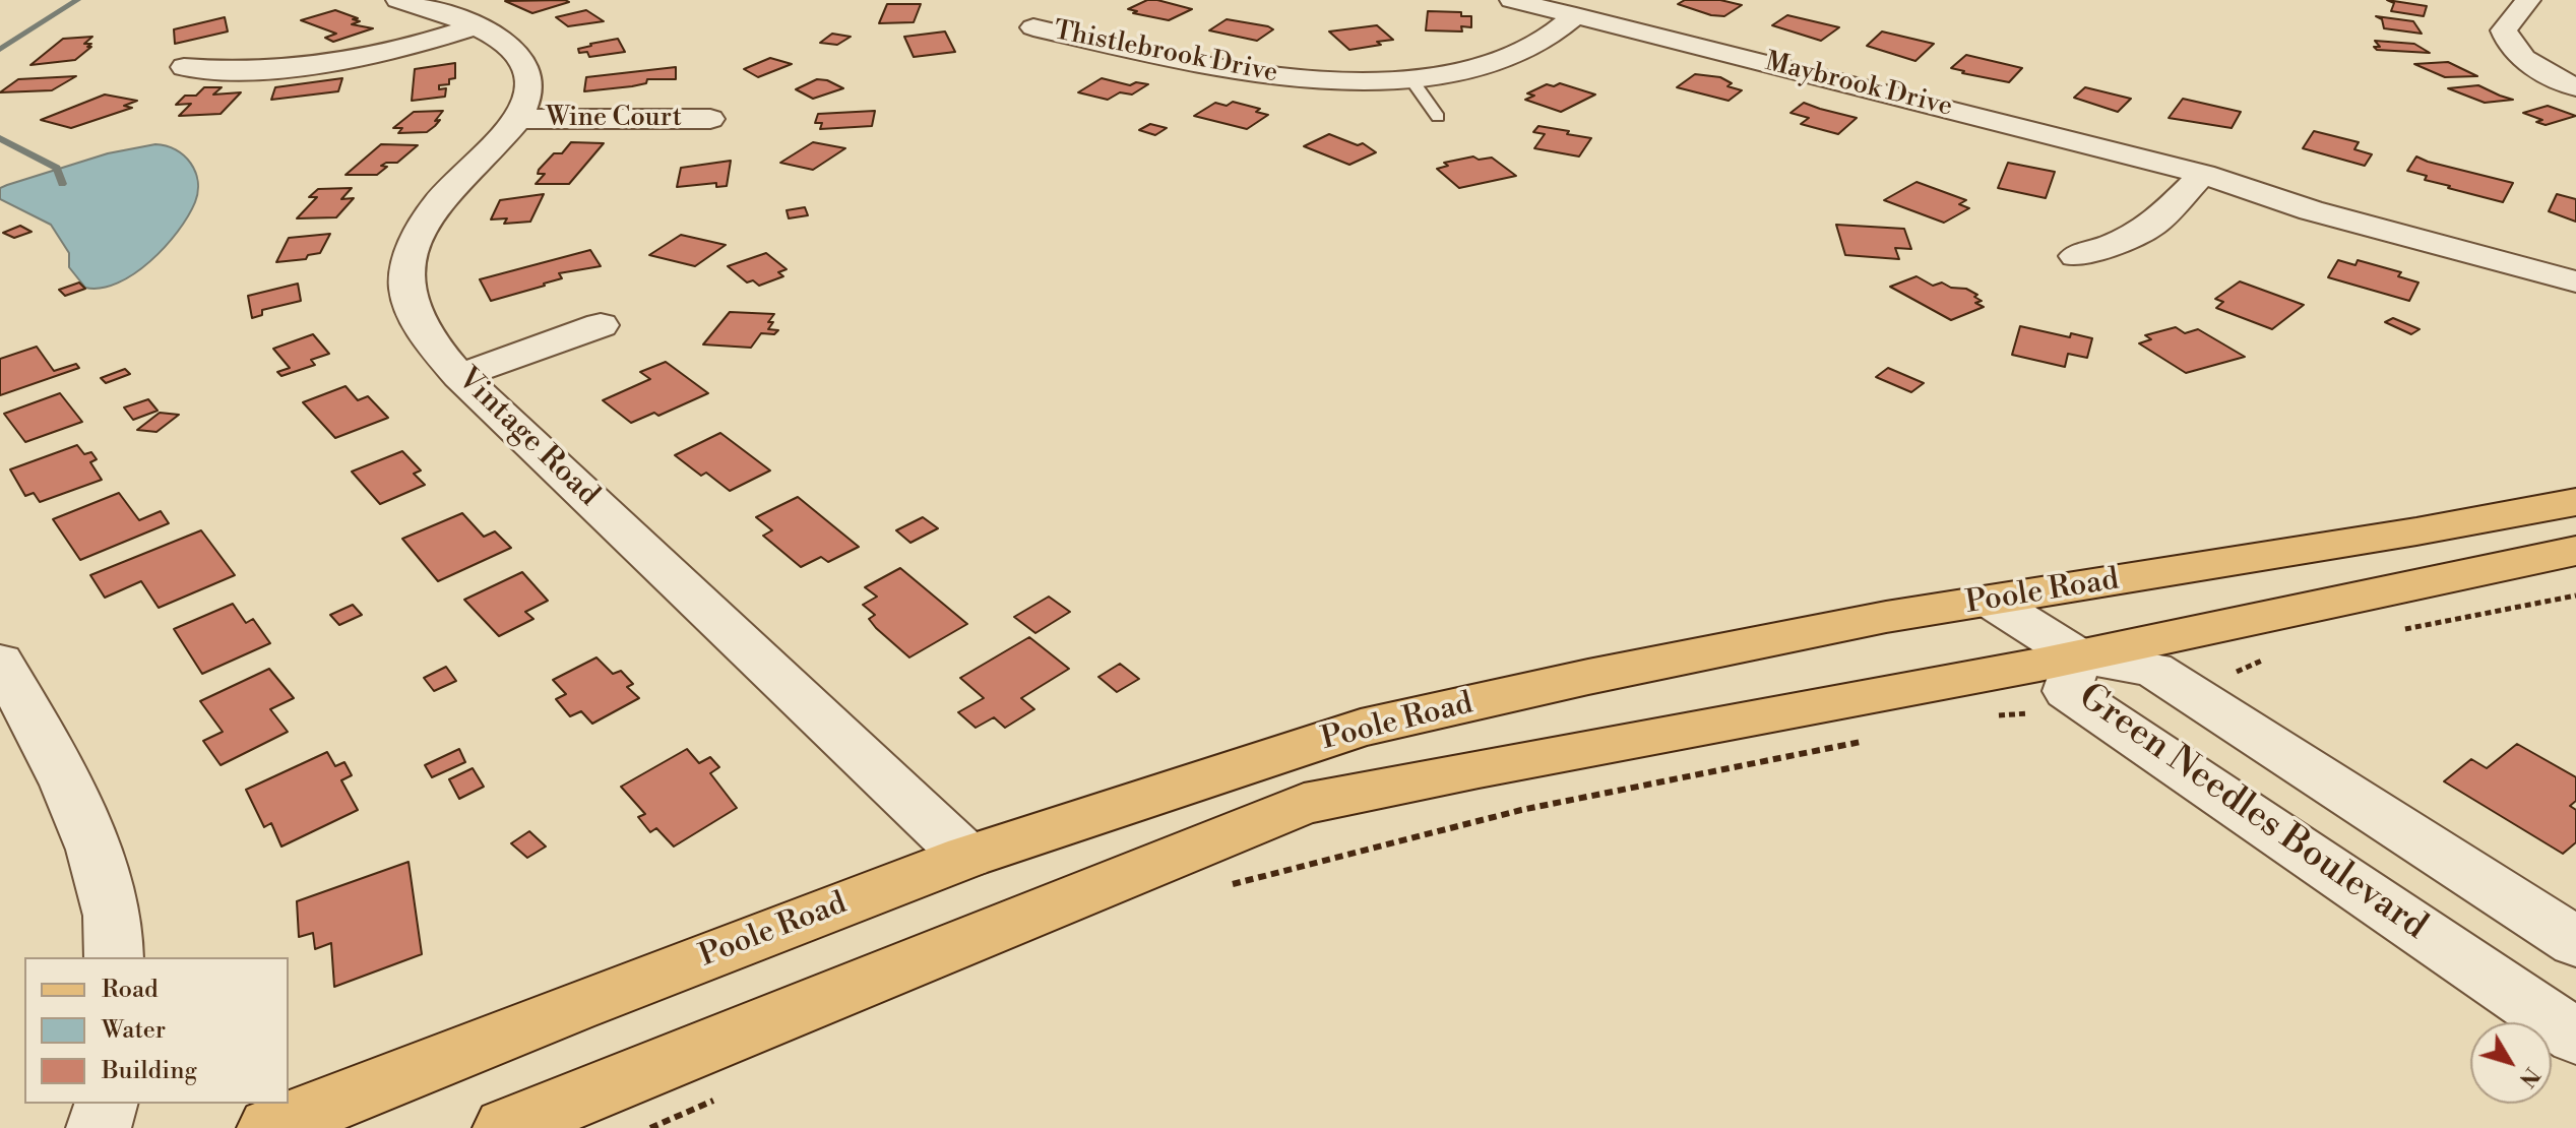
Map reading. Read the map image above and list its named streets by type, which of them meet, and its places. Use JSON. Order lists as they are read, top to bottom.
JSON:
{
  "streets": {
    "main road": ["Poole Road"],
    "street": [
      "Thistlebrook Drive",
      "Maybrook Drive",
      "Wine Court",
      "Vintage Road",
      "Green Needles Boulevard"
    ]
  },
  "crossings": [
    ["Thistlebrook Drive", "Maybrook Drive"],
    ["Wine Court", "Vintage Road"],
    ["Vintage Road", "Poole Road"],
    ["Poole Road", "Green Needles Boulevard"]
  ],
  "legend": ["Road", "Water", "Building"],
  "north": "bottom right"
}
